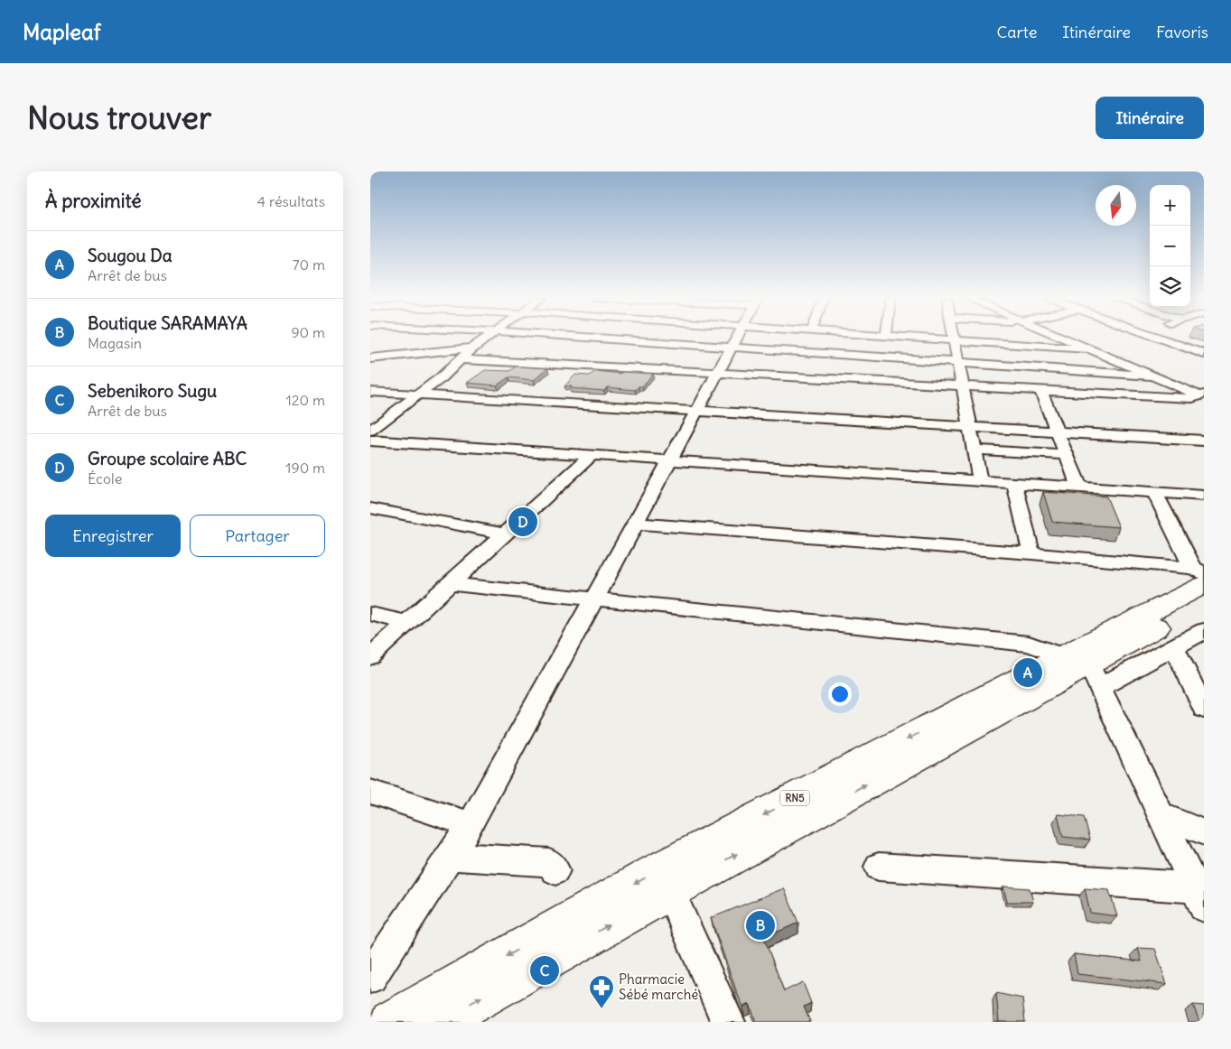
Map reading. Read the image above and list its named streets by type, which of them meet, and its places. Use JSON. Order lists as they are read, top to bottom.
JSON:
{
  "streets": {
    "highway": ["RN5"]
  },
  "places": {
    "pharmacy": ["Pharmacie Sébé marché"]
  },
  "north": "bottom",
  "page": {
    "header": "Mapleaf",
    "nav": ["Carte", "Itinéraire", "Favoris"],
    "buttons": [
      "Itinéraire",
      ["Enregistrer", "Partager"]
    ],
    "title": "Nous trouver",
    "heading": ["À proximité", "4 résultats"],
    "map_buttons": ["+", "−"],
    "list": [
      {
        "mark": "A",
        "name": "Sougou Da",
        "note": "Arrêt de bus",
        "value": "70 m"
      },
      {
        "mark": "B",
        "name": "Boutique SARAMAYA",
        "note": "Magasin",
        "value": "90 m"
      },
      {
        "mark": "C",
        "name": "Sebenikoro Sugu",
        "note": "Arrêt de bus",
        "value": "120 m"
      },
      {
        "mark": "D",
        "name": "Groupe scolaire ABC",
        "note": "École",
        "value": "190 m"
      }
    ],
    "pins": [
      "D",
      "A",
      "B",
      "C"
    ]
  }
}
